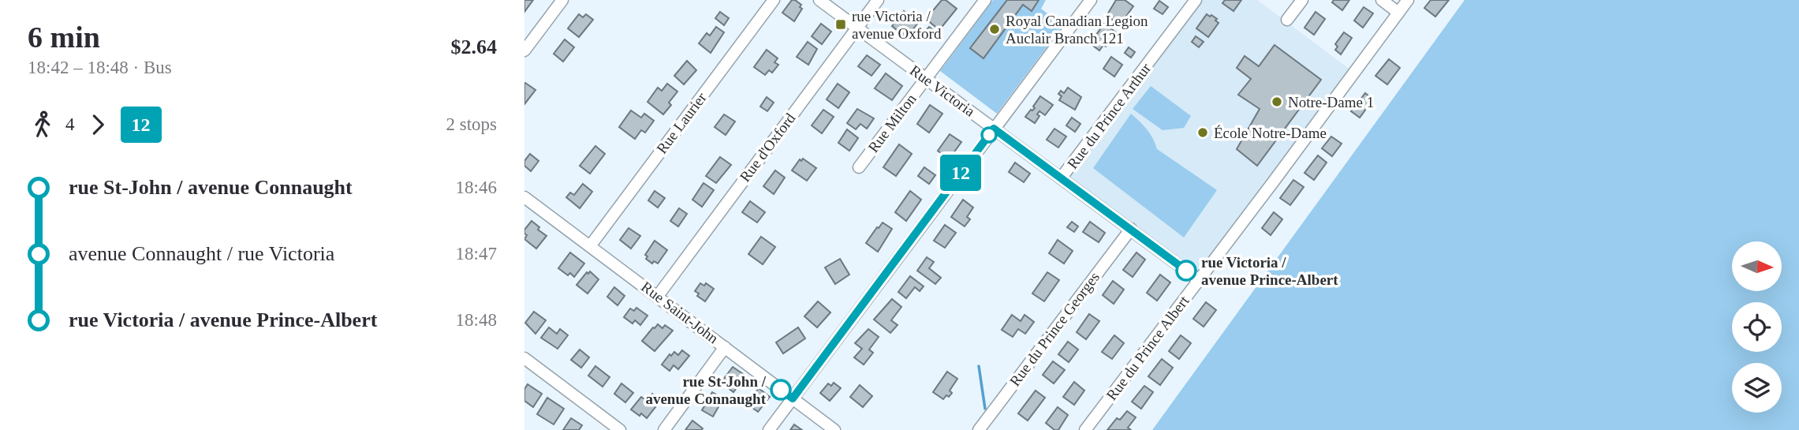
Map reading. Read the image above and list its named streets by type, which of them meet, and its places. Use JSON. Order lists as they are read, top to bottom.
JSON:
{
  "streets": {
    "street": [
      "Rue Victoria",
      "Rue du Prince Arthur",
      "Rue Laurier",
      "Rue Milton",
      "Rue d'Oxford",
      "Rue Saint-John",
      "Rue du Prince Georges",
      "Rue du Prince Albert"
    ]
  },
  "crossings": [
    ["Rue Victoria", "Rue du Prince Arthur"],
    ["Rue Victoria", "Rue Milton"],
    ["Rue Victoria", "Rue d'Oxford"],
    ["Rue Victoria", "Rue du Prince Georges"],
    ["Rue Victoria", "Rue du Prince Albert"],
    ["Rue Laurier", "Rue Saint-John"],
    ["Rue d'Oxford", "Rue Saint-John"]
  ],
  "places": {
    "transit": ["rue Victoria / avenue Oxford"],
    "other": [
      "Royal Canadian Legion Auclair Branch 121",
      "Notre-Dame 1",
      "École Notre-Dame",
      "rue Victoria / avenue Prince-Albert",
      "rue St-John / avenue Connaught"
    ]
  },
  "lines": ["bus line 12"],
  "north": "right",
  "page": {
    "heading": ["6 min", "18:42 – 18:48 · Bus", "$2.64"],
    "on_map": "12",
    "legs": ["4", "12", "2 stops"],
    "list": [
      {
        "name": "rue St-John / avenue Connaught",
        "value": "18:46"
      },
      {
        "name": "avenue Connaught / rue Victoria",
        "value": "18:47"
      },
      {
        "name": "rue Victoria / avenue Prince-Albert",
        "value": "18:48"
      }
    ]
  }
}
